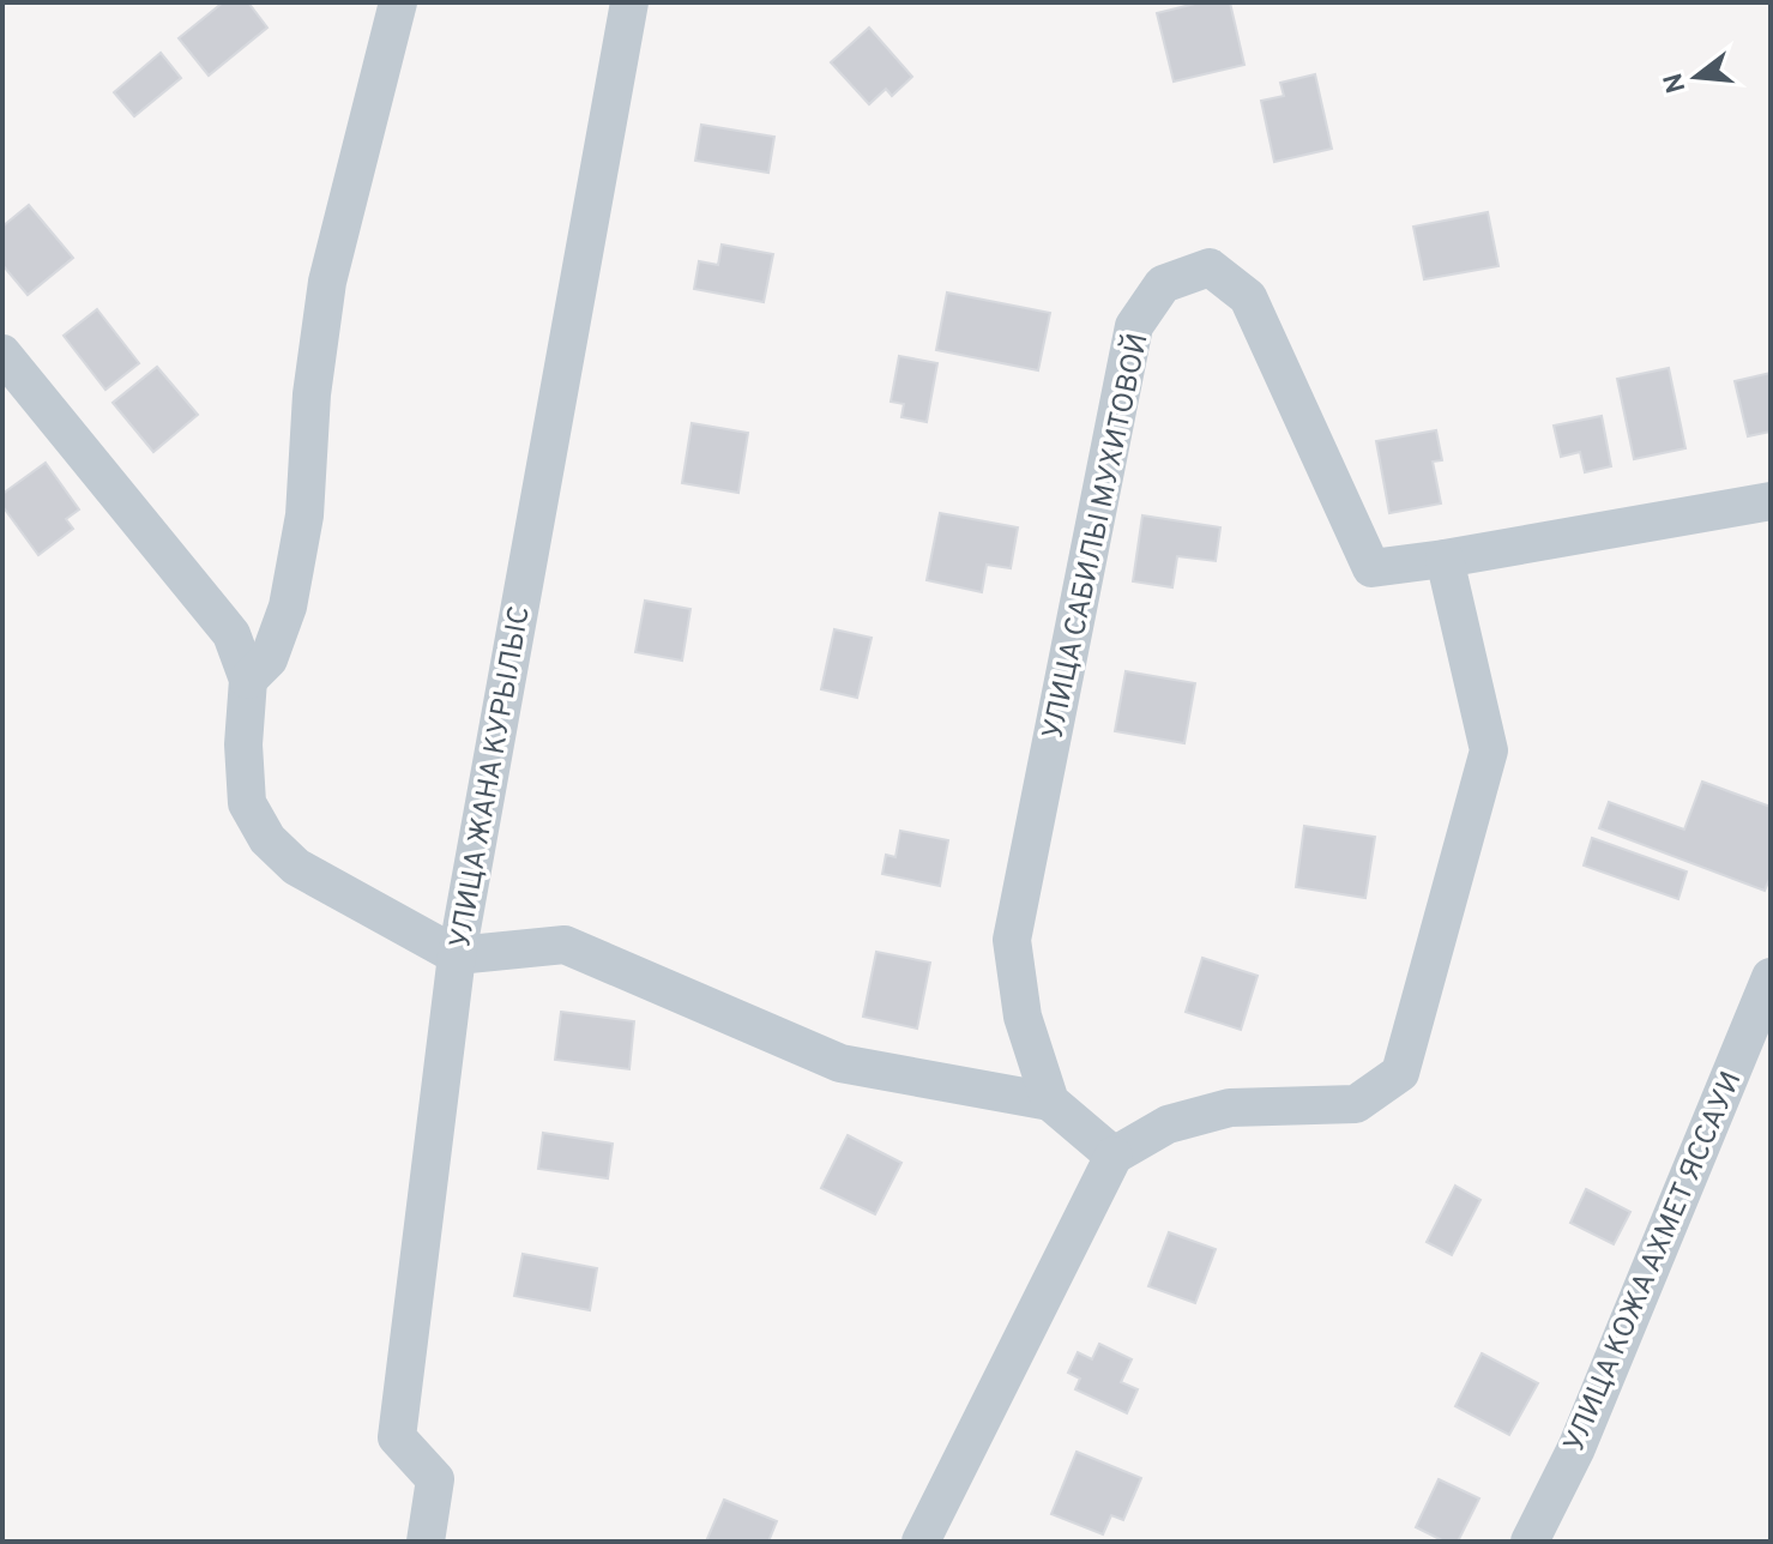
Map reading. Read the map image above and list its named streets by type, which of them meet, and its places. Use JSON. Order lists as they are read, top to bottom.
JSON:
{
  "streets": {
    "street": ["УЛИЦА САБИЛЫ МУХИТОВОЙ", "УЛИЦА ЖАНА КУРЫЛЫС", "УЛИЦА КОЖА АХМЕТ ЯССАУИ"]
  },
  "north": "left"
}
